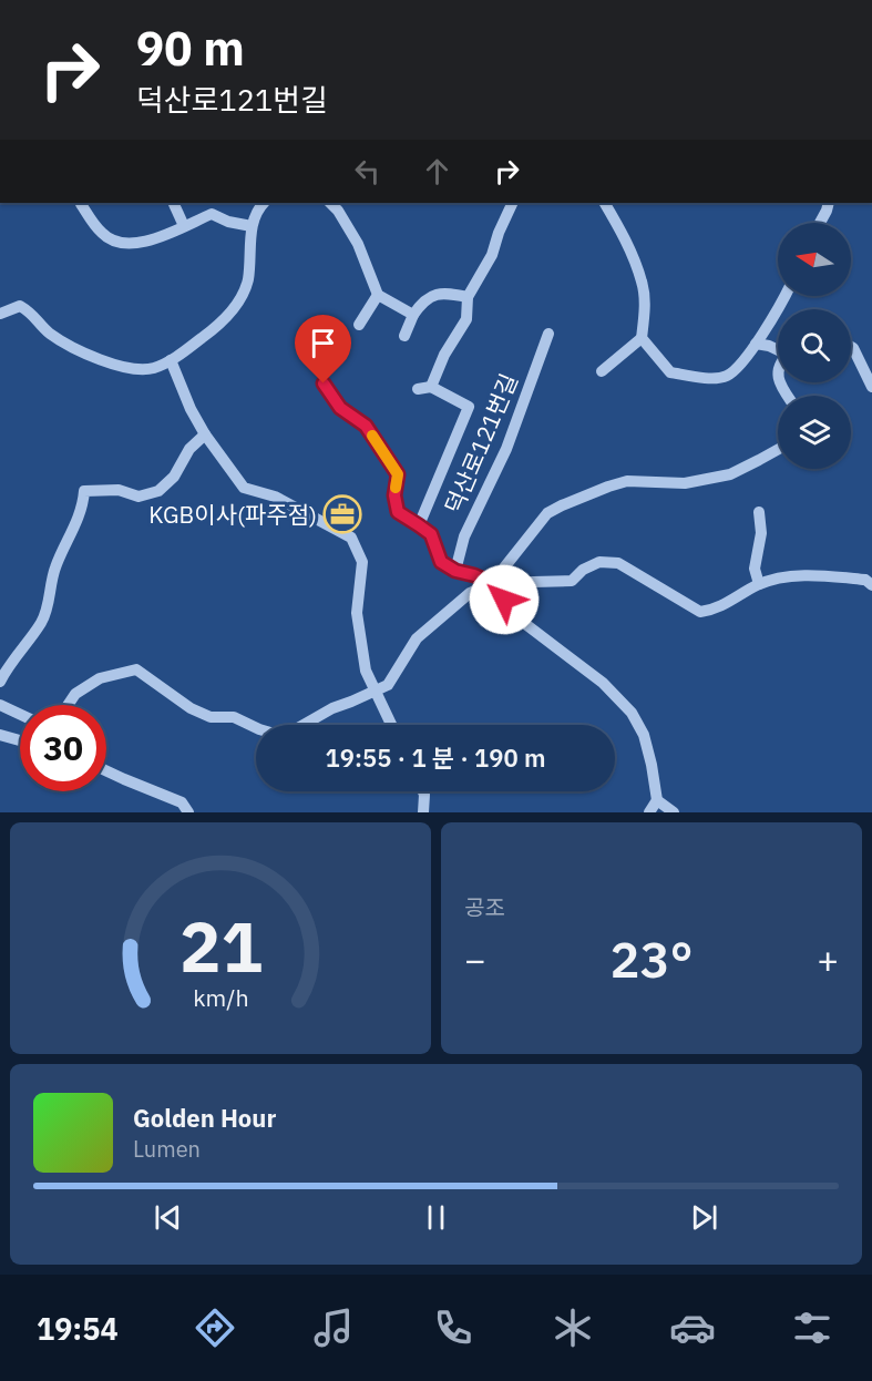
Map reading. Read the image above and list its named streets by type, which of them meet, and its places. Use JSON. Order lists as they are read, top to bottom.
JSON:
{
  "streets": {
    "street": ["덕산로121번길"]
  },
  "places": {
    "office": ["KGB이사(파주점)"]
  },
  "north": "left",
  "page": {
    "turn": ["90 m", "덕산로121번길"],
    "limit": "30",
    "trip": "19:55 · 1 분 · 190 m",
    "tile": "공조",
    "heat": ["−", "23°", "+"],
    "song": ["Golden Hour", "Lumen"],
    "tabs": "19:54",
    "gauge": ["21", "km/h"]
  }
}
